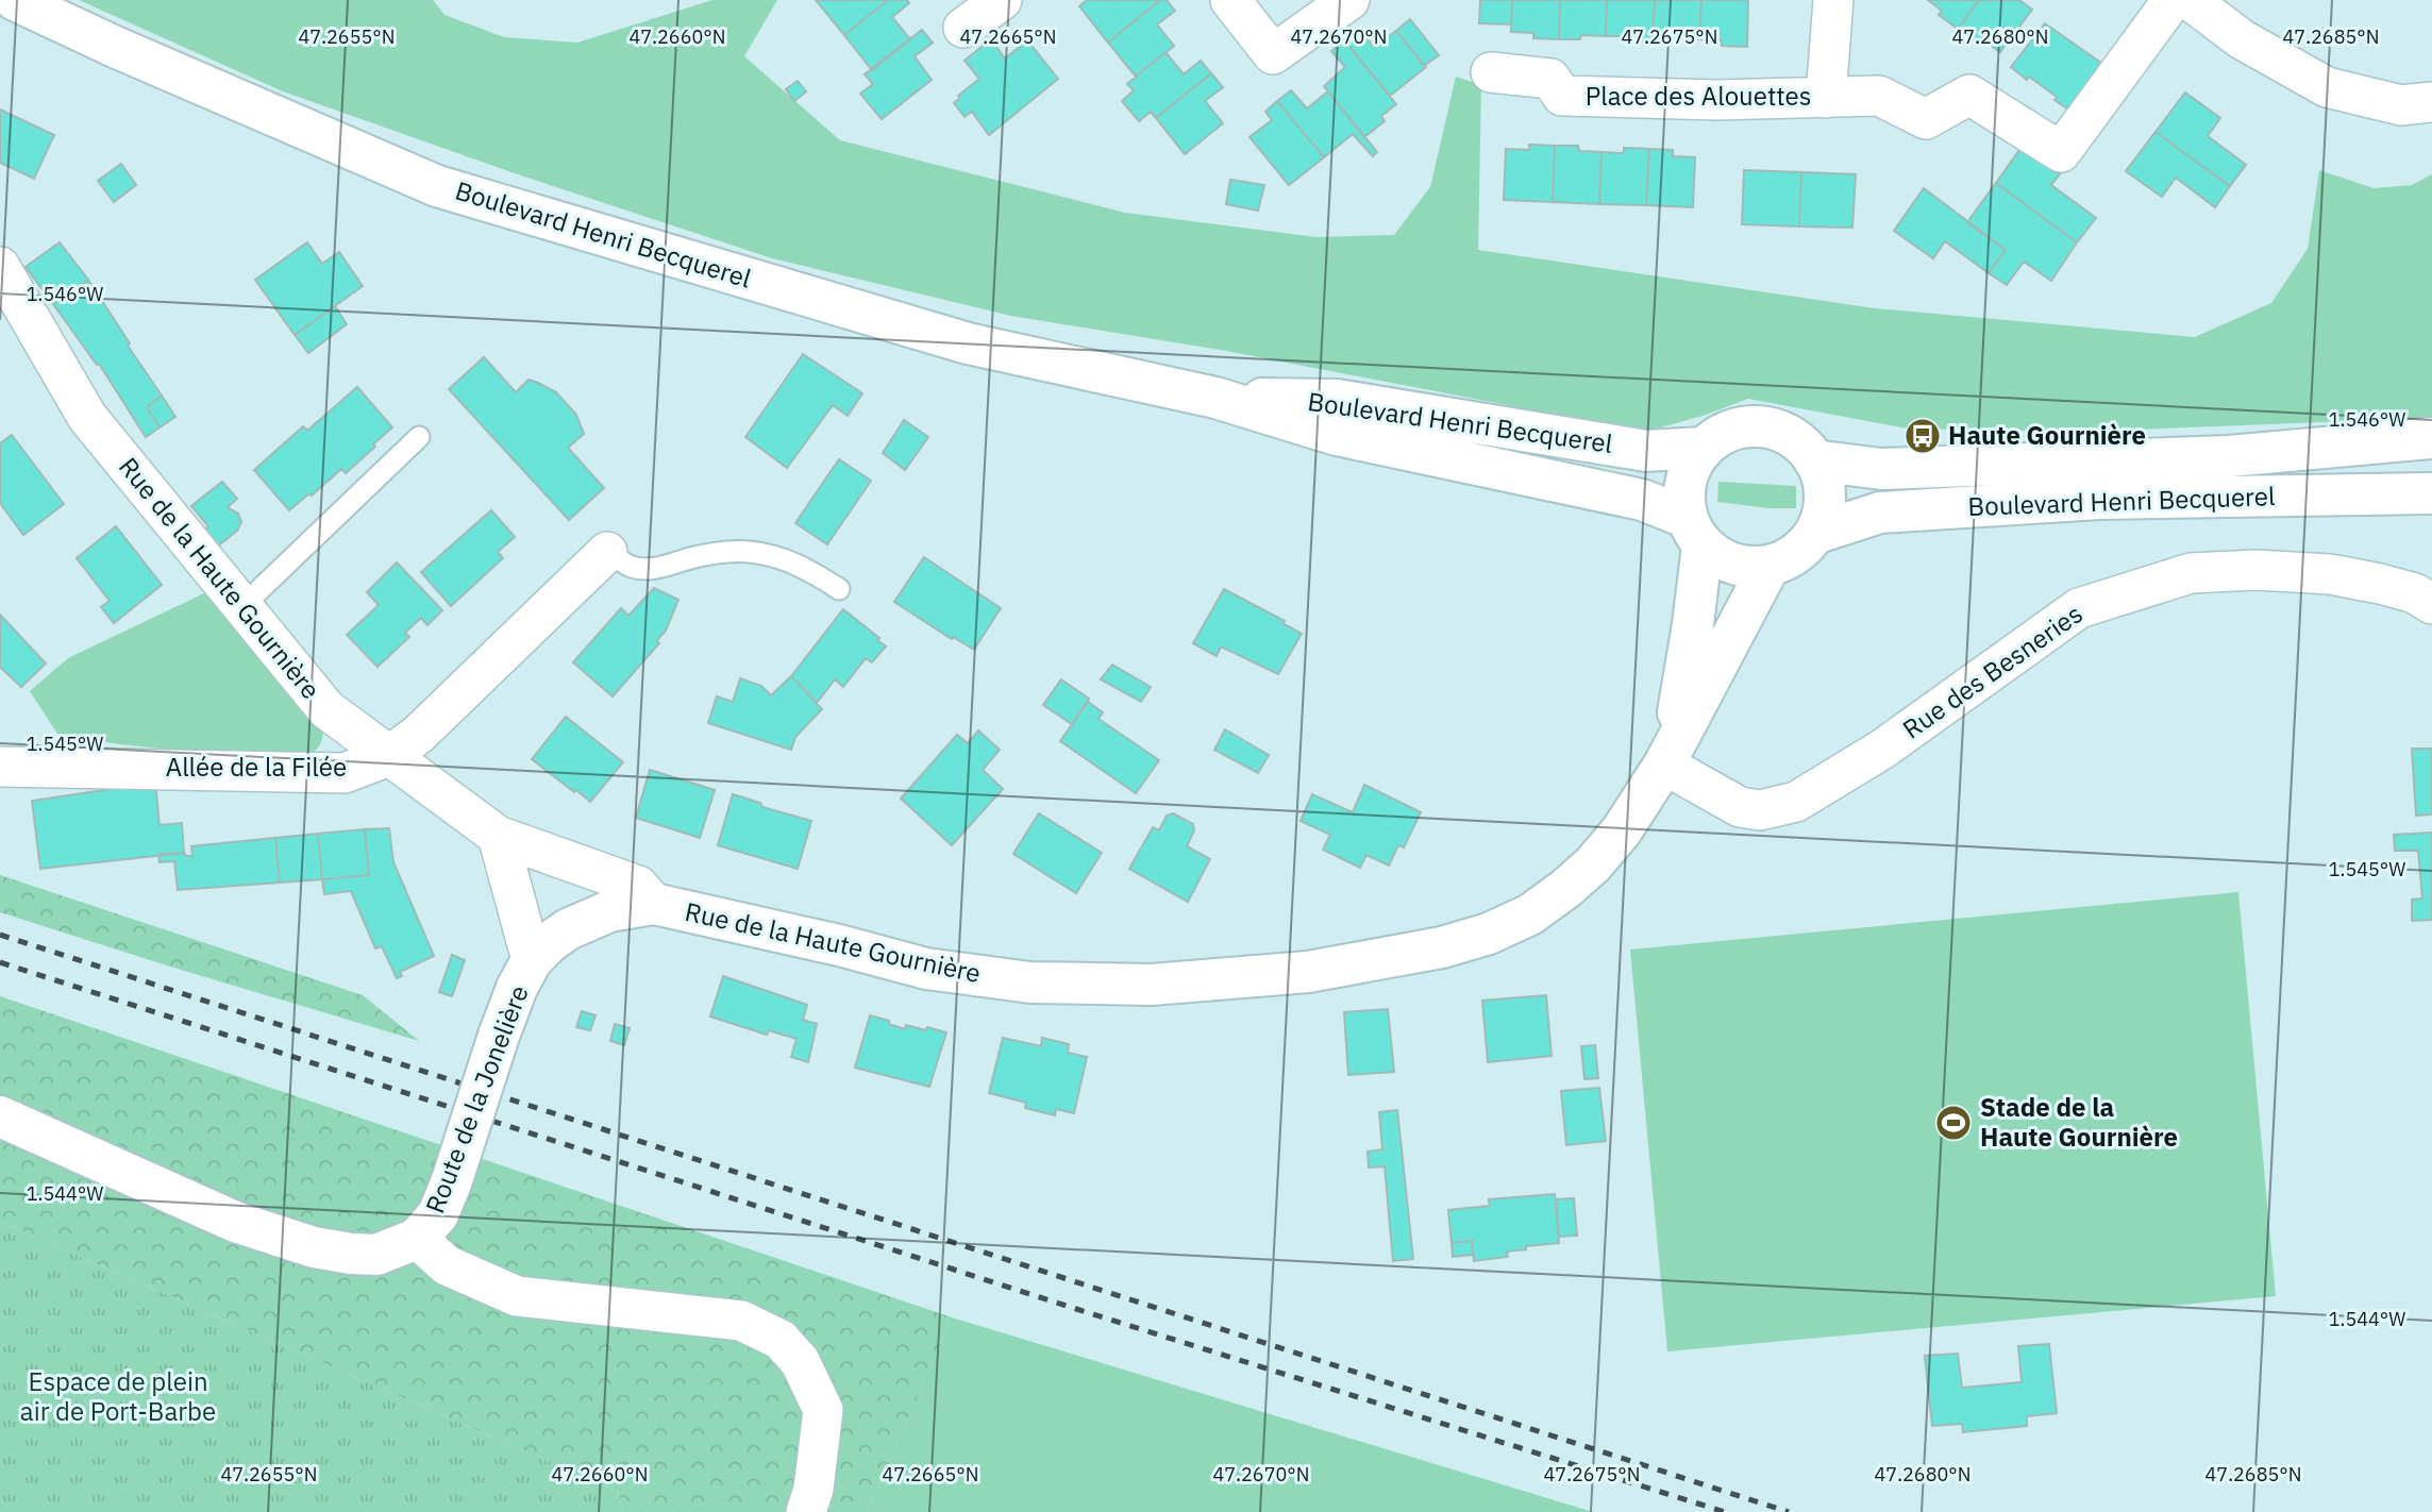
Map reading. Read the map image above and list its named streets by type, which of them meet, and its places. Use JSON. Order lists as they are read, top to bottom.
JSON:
{
  "streets": {
    "main road": ["Boulevard Henri Becquerel", "Rue de la Haute Gournière", "Route de la Jonelière"],
    "street": ["Place des Alouettes", "Rue des Besneries", "Allée de la Filée"]
  },
  "crossings": [
    ["Boulevard Henri Becquerel", "Rue de la Haute Gournière"],
    ["Rue de la Haute Gournière", "Rue des Besneries"],
    ["Rue de la Haute Gournière", "Allée de la Filée"],
    ["Rue de la Haute Gournière", "Route de la Jonelière"]
  ],
  "parks": ["Espace de plein air de Port-Barbe"],
  "places": {
    "bus stop": ["Haute Gournière"],
    "sports": ["Stade de la Haute Gournière"]
  },
  "coordinates": [
    "47.2655°N",
    "47.2660°N",
    "47.2665°N",
    "47.2670°N",
    "47.2675°N",
    "47.2680°N",
    "47.2685°N",
    "1.546°W",
    "1.545°W",
    "1.544°W"
  ]
}
